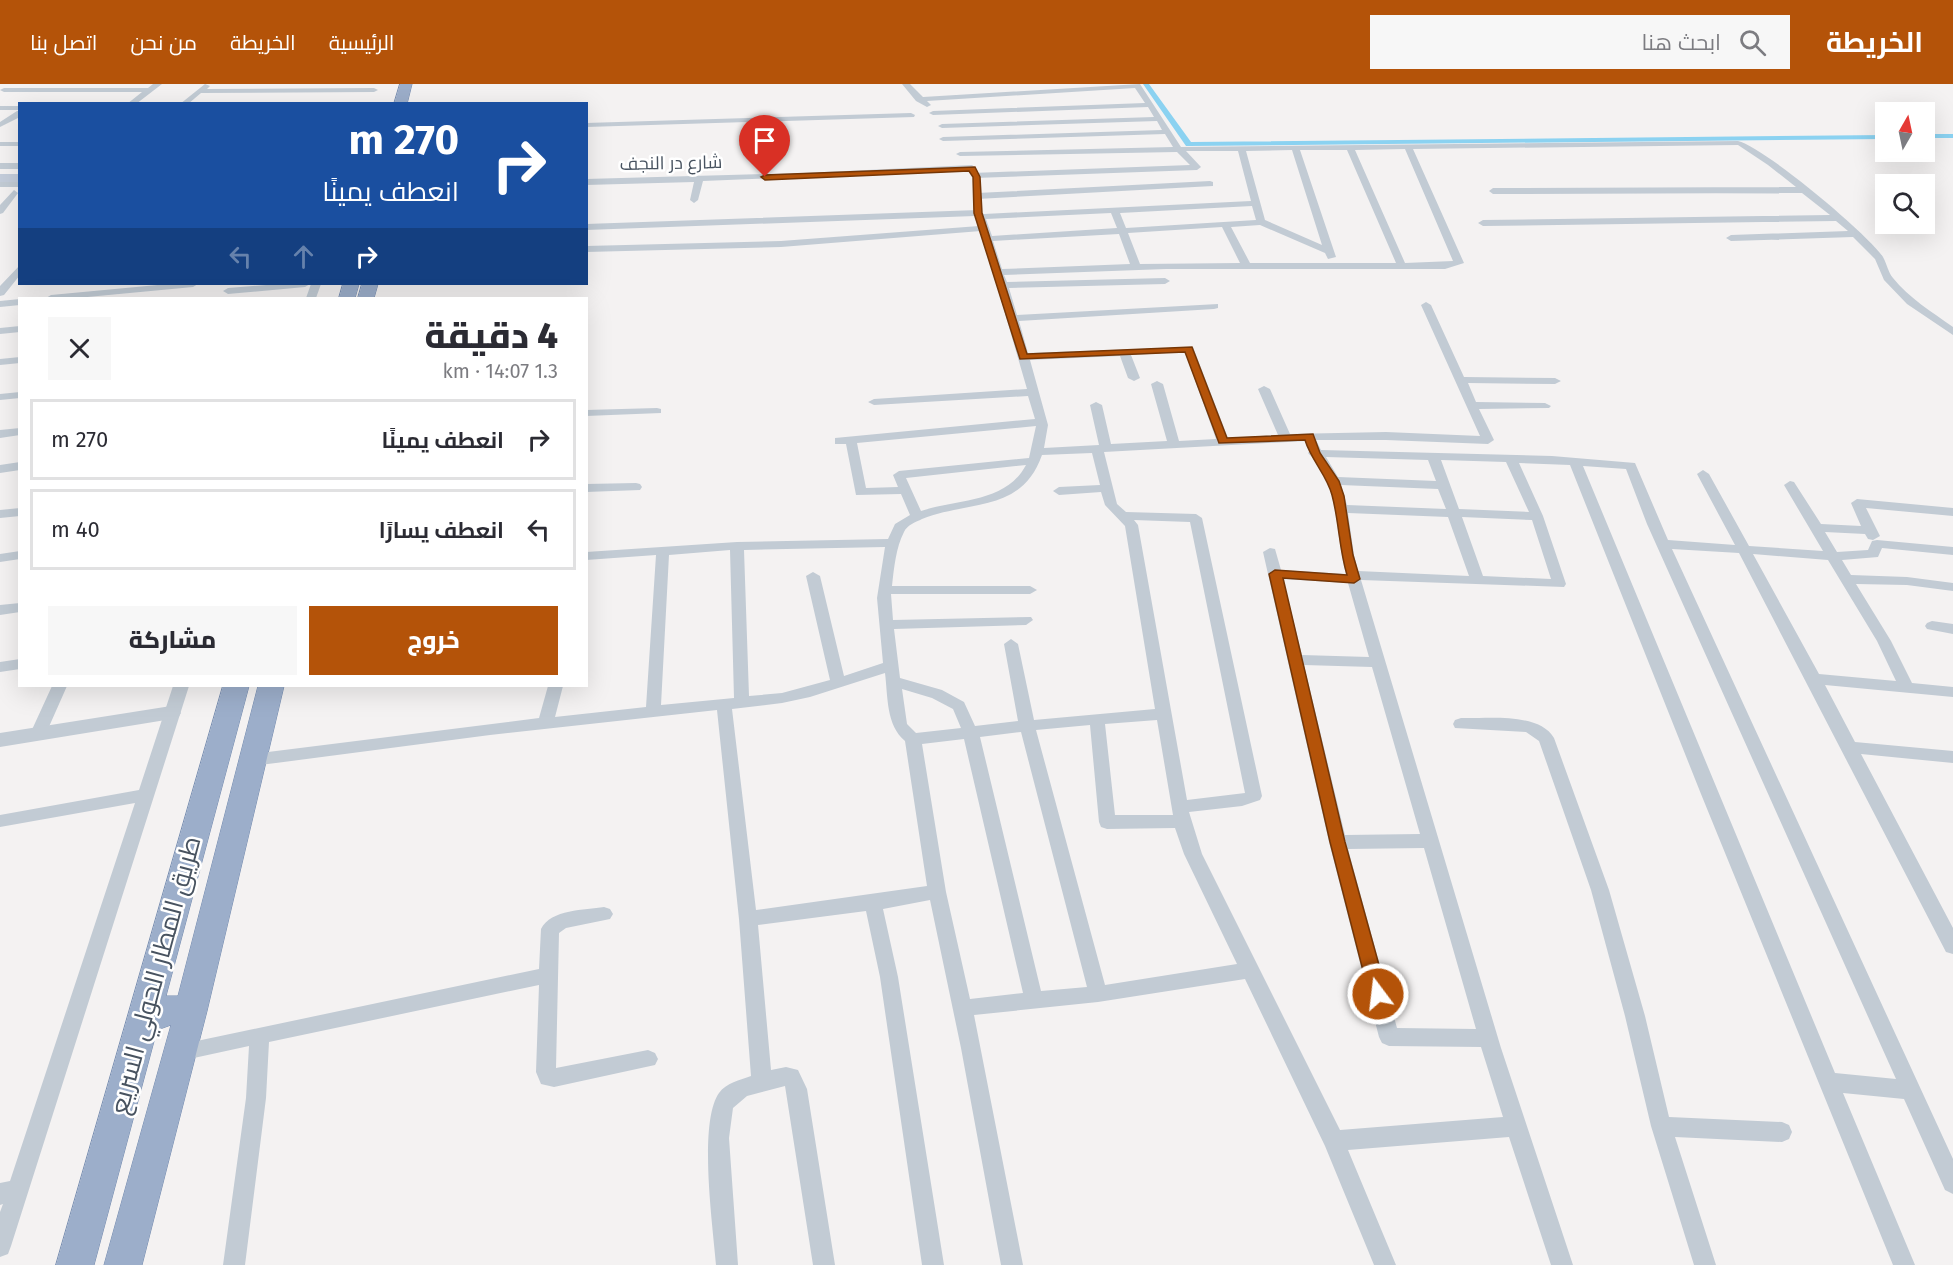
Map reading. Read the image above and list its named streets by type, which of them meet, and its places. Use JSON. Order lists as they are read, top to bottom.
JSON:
{
  "streets": {
    "highway": ["طريق المطار الحولي السريع"],
    "street": ["شارع در النجف"]
  },
  "north": "top",
  "page": {
    "header": "الخريطة",
    "search": "ابحث هنا",
    "nav": [
      "الرئيسية",
      "الخريطة",
      "من نحن",
      "اتصل بنا"
    ],
    "turn": ["270 m", "انعطف يمينًا"],
    "heading": ["4 دقيقة", "1.3 km · 14:07"],
    "list": [
      {
        "name": "انعطف يمينًا",
        "value": "270 m"
      },
      {
        "name": "انعطف يسارًا",
        "value": "40 m"
      }
    ],
    "buttons": ["خروج", "مشاركة"]
  }
}
